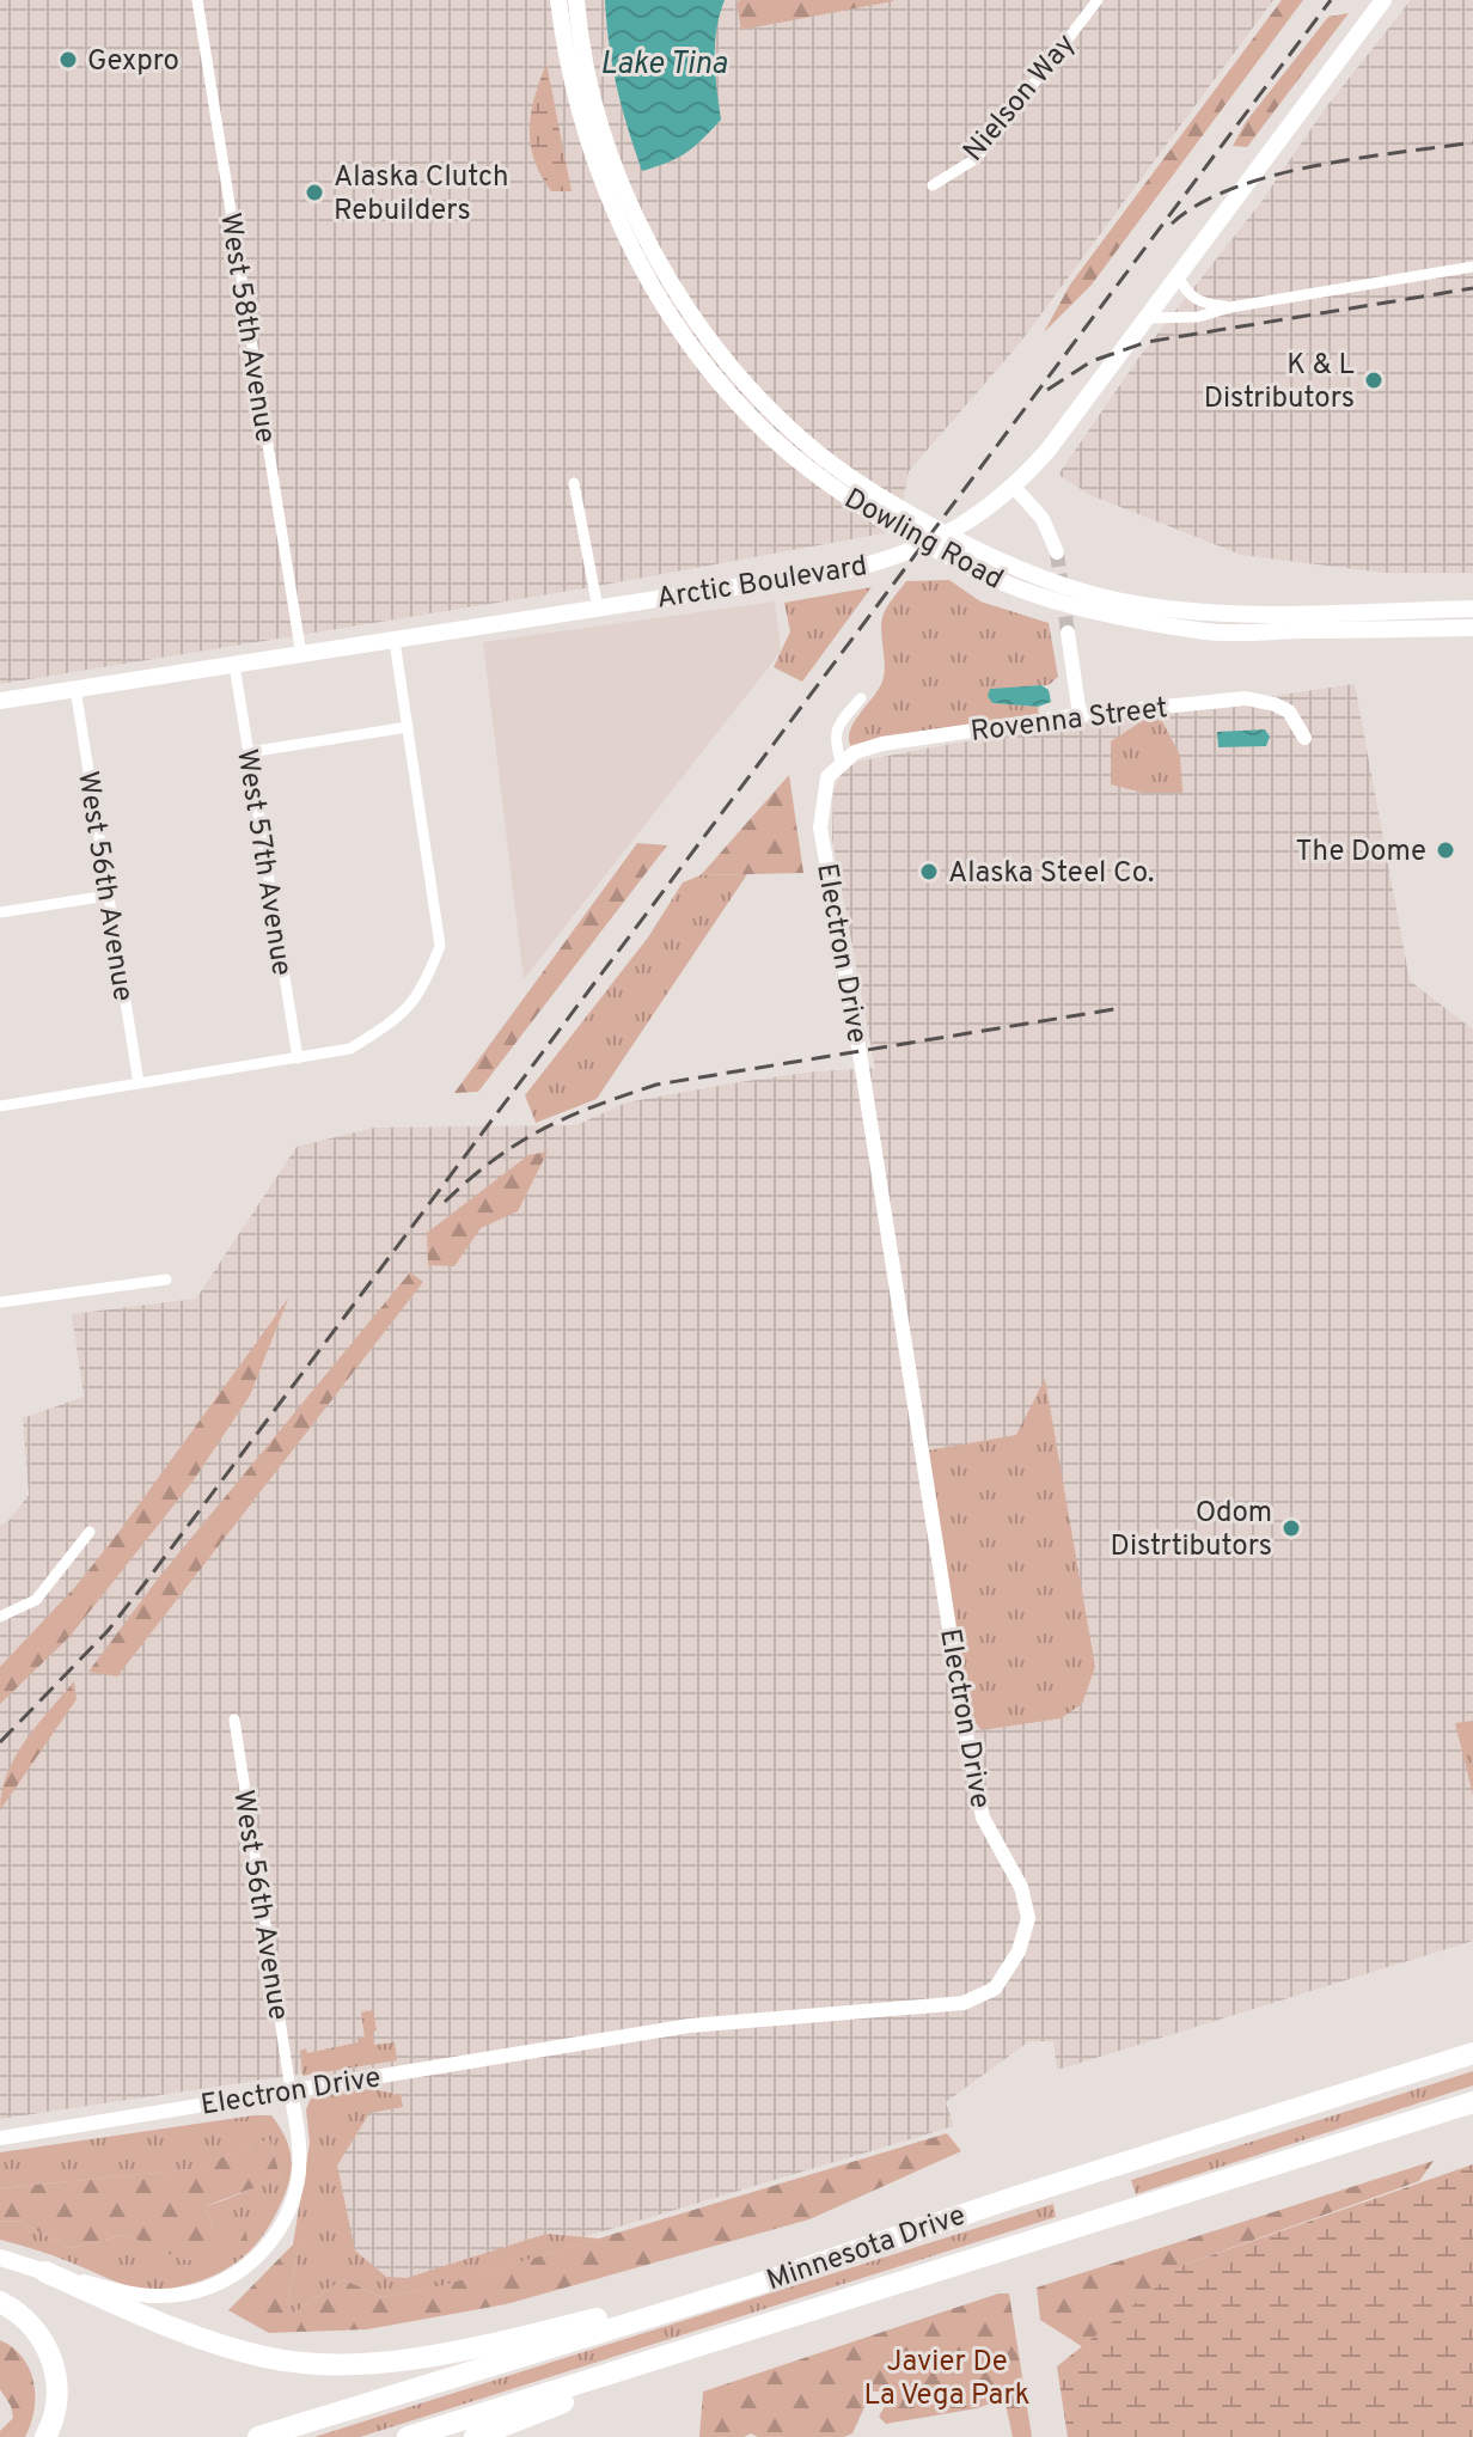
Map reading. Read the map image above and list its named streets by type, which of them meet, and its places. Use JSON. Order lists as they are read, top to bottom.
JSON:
{
  "streets": {
    "highway": ["Minnesota Drive"],
    "main road": ["Dowling Road", "Arctic Boulevard"],
    "street": [
      "Nielson Way",
      "West 58th Avenue",
      "Rovenna Street",
      "West 57th Avenue",
      "West 56th Avenue",
      "Electron Drive"
    ]
  },
  "crossings": [
    ["West 58th Avenue", "Arctic Boulevard"],
    ["Arctic Boulevard", "West 57th Avenue"],
    ["Arctic Boulevard", "West 56th Avenue"],
    ["Rovenna Street", "Electron Drive"],
    ["West 56th Avenue", "Electron Drive"]
  ],
  "water": ["Lake Tina"],
  "parks": ["Javier De La Vega Park"],
  "places": [
    "Gexpro",
    "Alaska Clutch Rebuilders",
    "K & L Distributors",
    "The Dome",
    "Alaska Steel Co.",
    "Odom Distrtibutors"
  ]
}
